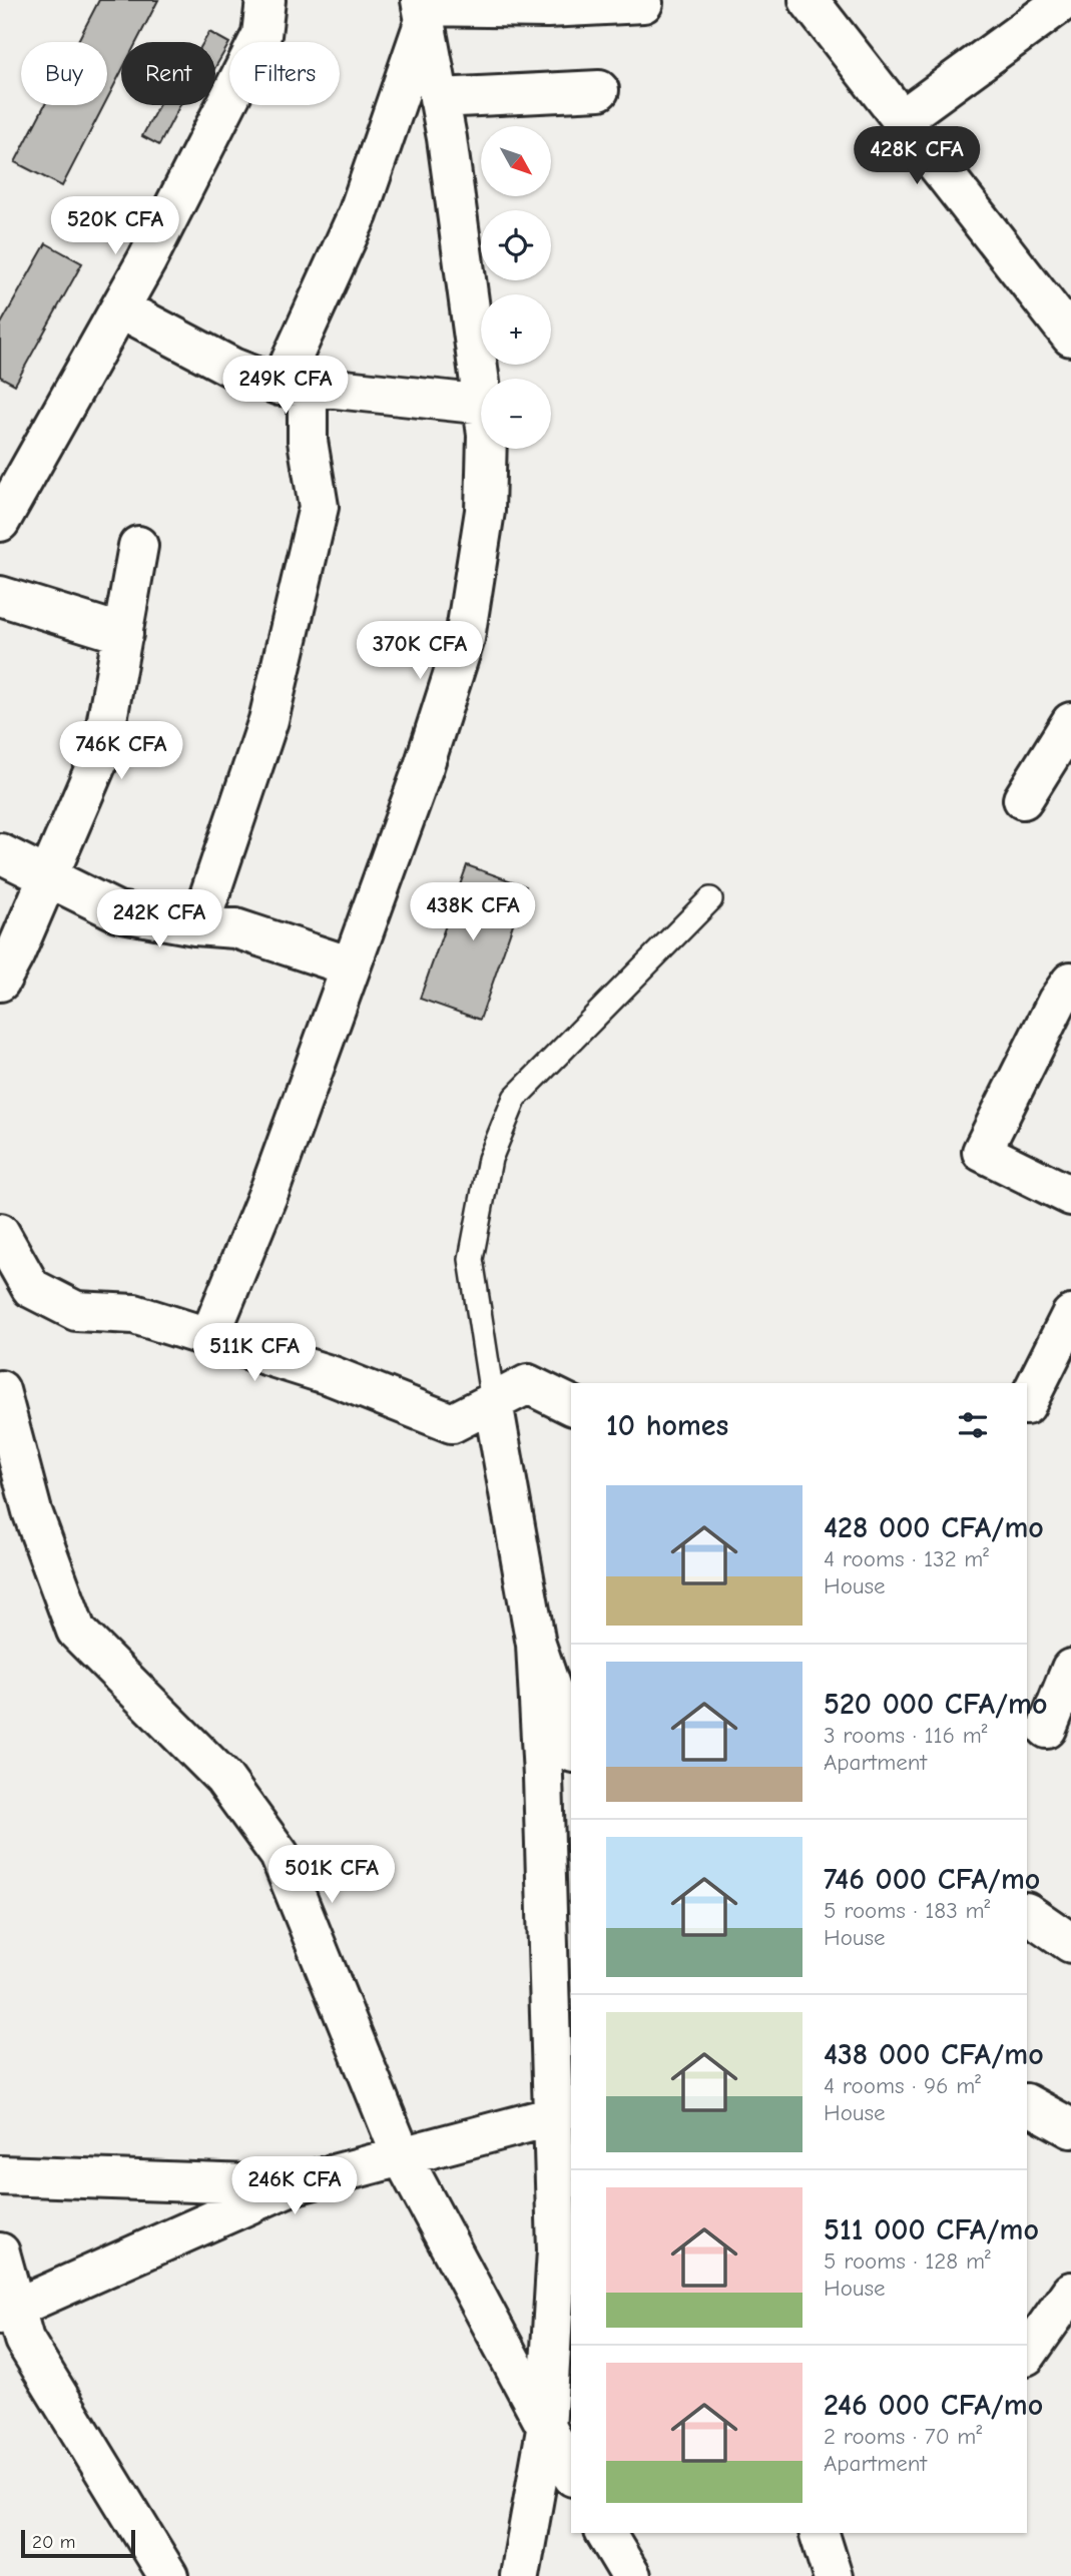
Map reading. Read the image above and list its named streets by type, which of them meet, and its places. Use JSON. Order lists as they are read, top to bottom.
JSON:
{
  "scale_bar": "20 m",
  "north": "bottom right",
  "page": {
    "chip": ["Buy", "Rent", "Filters"],
    "map_buttons": ["+", "−"],
    "price": [
      "428K CFA",
      "520K CFA",
      "249K CFA",
      "370K CFA",
      "746K CFA",
      "438K CFA",
      "242K CFA",
      "511K CFA",
      "501K CFA",
      "246K CFA"
    ],
    "heading": "10 homes",
    "list": [
      {
        "name": "428 000 CFA/mo",
        "note": "4 rooms · 132 m² · House"
      },
      {
        "name": "520 000 CFA/mo",
        "note": "3 rooms · 116 m² · Apartment"
      },
      {
        "name": "746 000 CFA/mo",
        "note": "5 rooms · 183 m² · House"
      },
      {
        "name": "438 000 CFA/mo",
        "note": "4 rooms · 96 m² · House"
      },
      {
        "name": "511 000 CFA/mo",
        "note": "5 rooms · 128 m² · House"
      },
      {
        "name": "246 000 CFA/mo",
        "note": "2 rooms · 70 m² · Apartment"
      }
    ],
    "scale": "20 m"
  }
}
